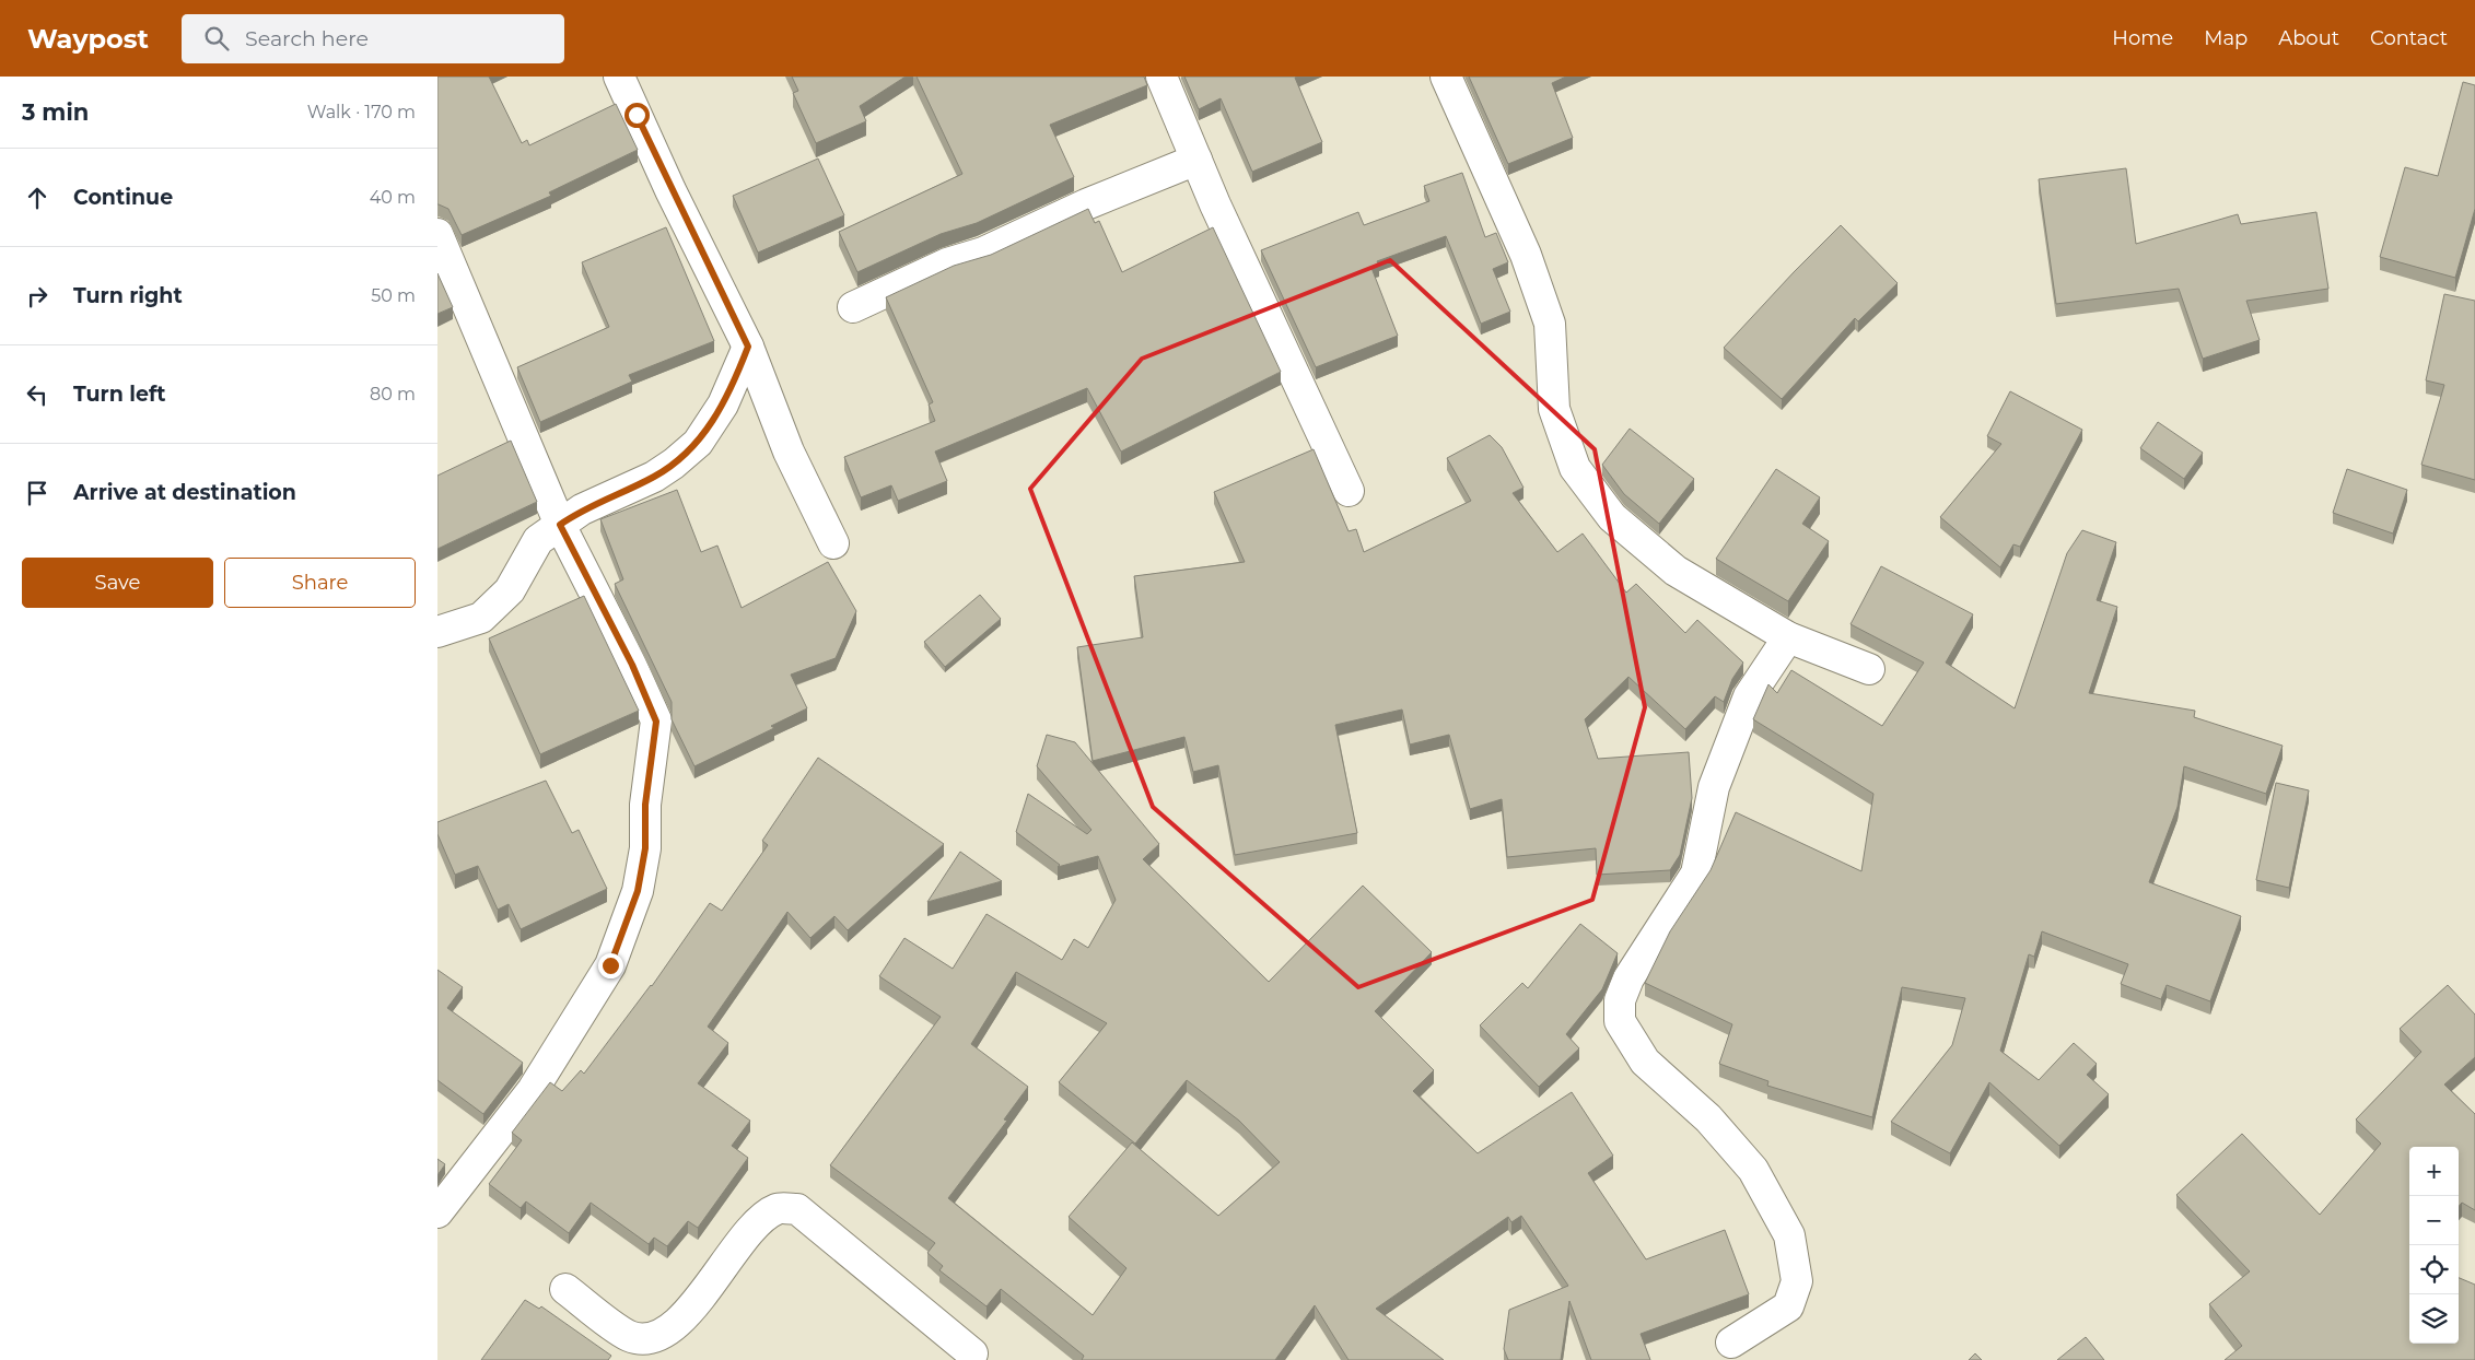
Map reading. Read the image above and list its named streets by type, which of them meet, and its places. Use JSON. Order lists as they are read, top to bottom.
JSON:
{
  "page": {
    "header": "Waypost",
    "search": "Search here",
    "nav": [
      "Home",
      "Map",
      "About",
      "Contact"
    ],
    "heading": ["3 min", "Walk · 170 m"],
    "list": [
      ["Continue", "40 m"],
      ["Turn right", "50 m"],
      ["Turn left", "80 m"],
      "Arrive at destination"
    ],
    "buttons": ["Save", "Share"],
    "map_buttons": ["+", "−"]
  }
}
